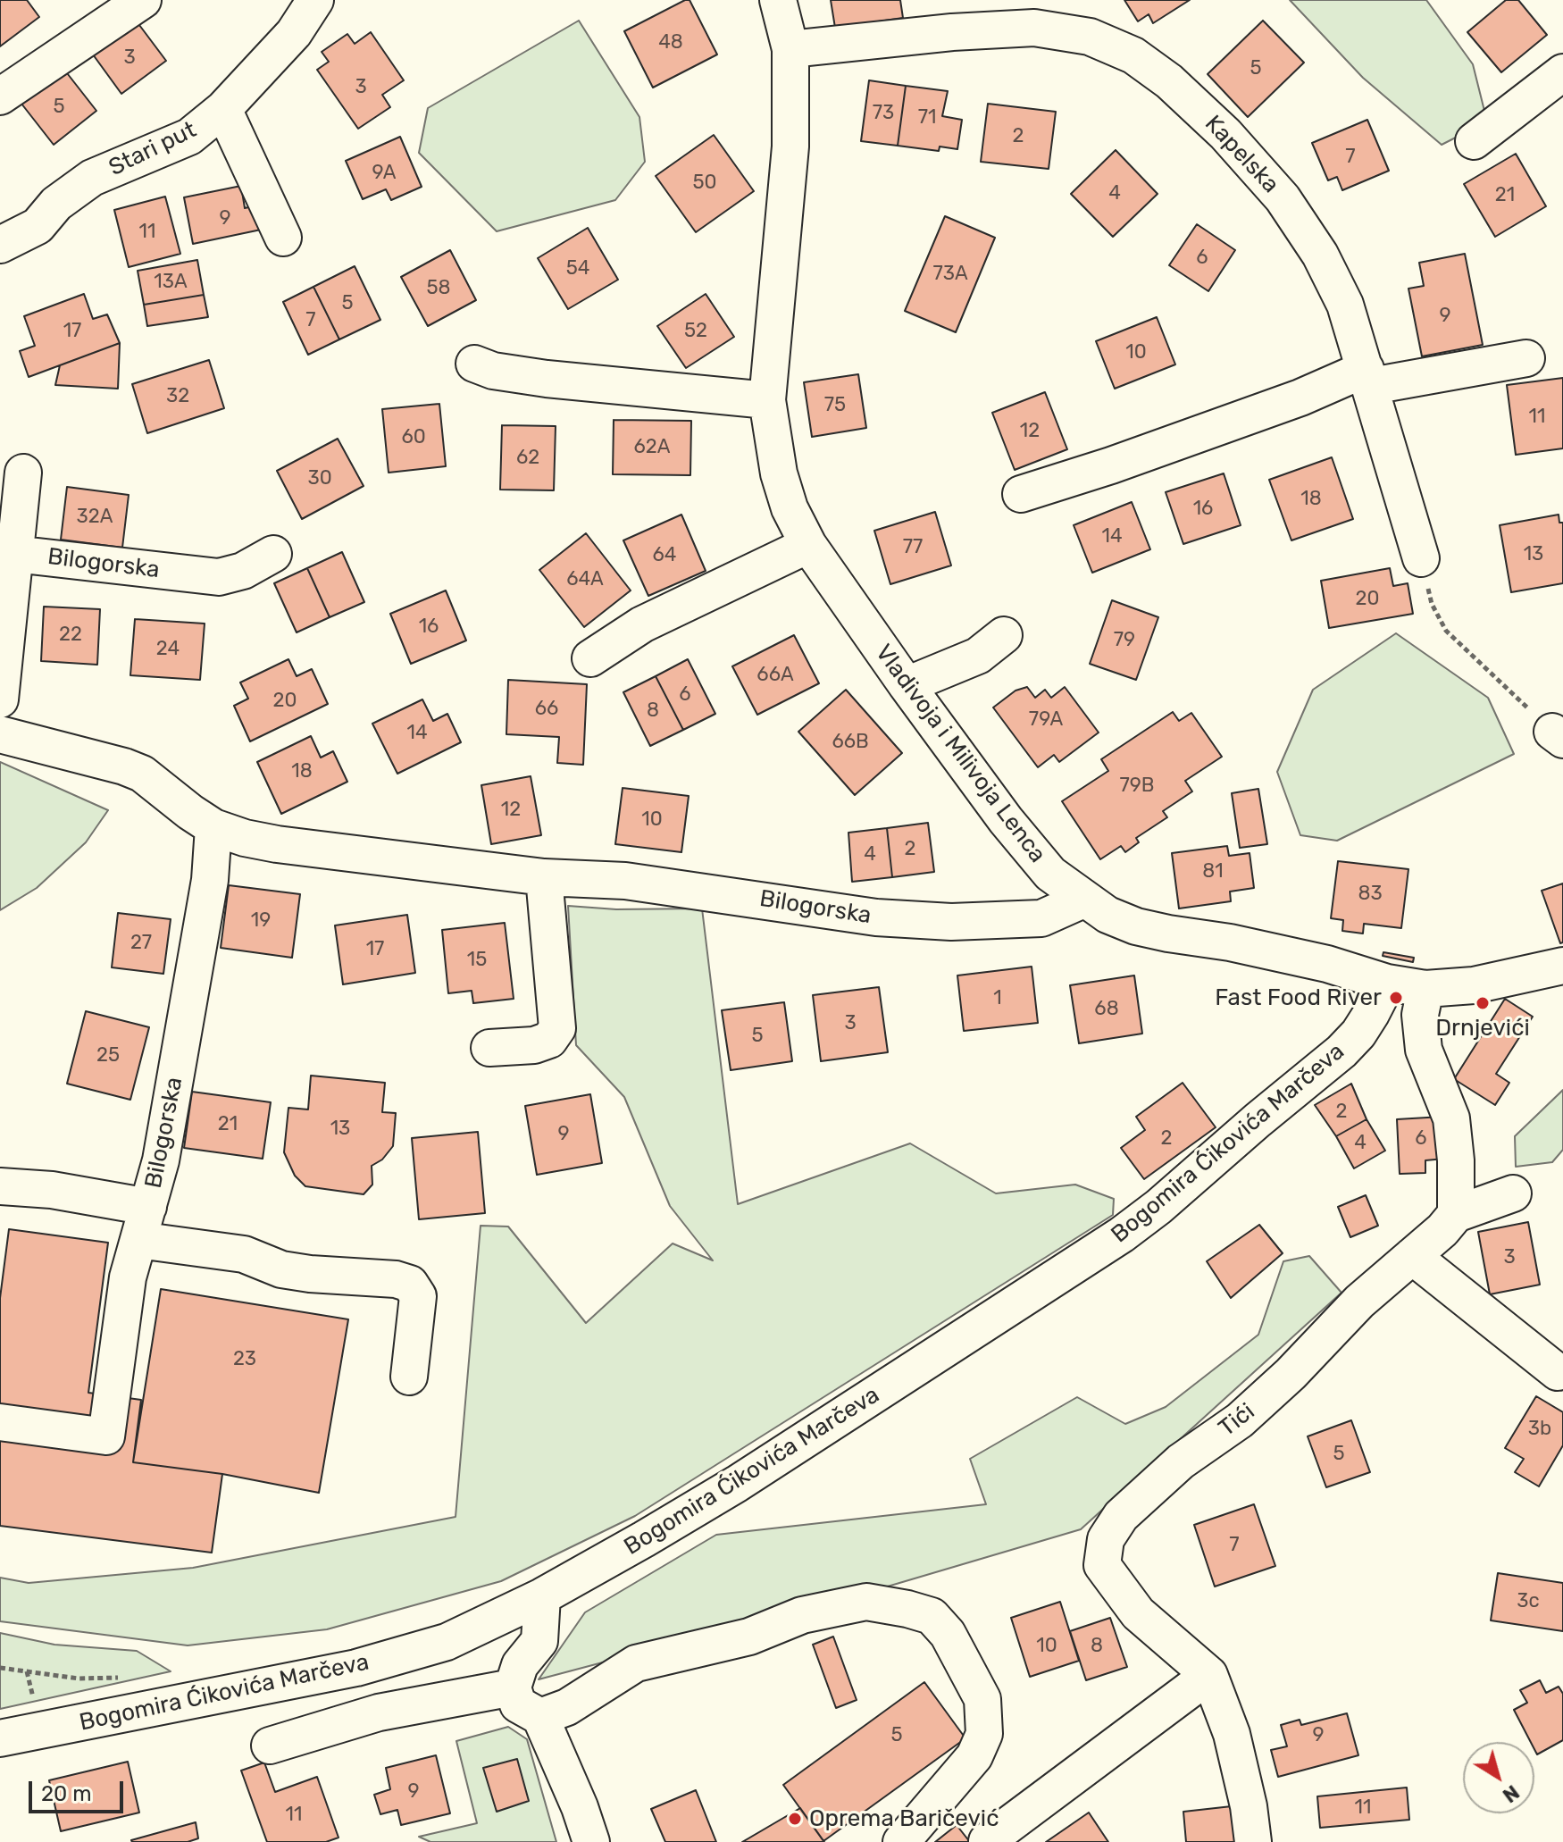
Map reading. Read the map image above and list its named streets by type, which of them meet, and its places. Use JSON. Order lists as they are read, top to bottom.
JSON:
{
  "streets": {
    "street": [
      "Stari put",
      "Kapelska",
      "Bilogorska",
      "Vladivoja i Milivoja Lenca",
      "Bogomira Ćikovića Marčeva",
      "Tići"
    ]
  },
  "crossings": [
    ["Kapelska", "Vladivoja i Milivoja Lenca"],
    ["Bilogorska", "Vladivoja i Milivoja Lenca"],
    ["Vladivoja i Milivoja Lenca", "Bogomira Ćikovića Marčeva"]
  ],
  "places": ["Fast Food River", "Drnjevići", "Oprema Baričević"],
  "house_numbers": [
    "48",
    "3",
    "5",
    "3",
    "5",
    "73",
    "71",
    "2",
    "7",
    "9A",
    "50",
    "4",
    "21",
    "9",
    "11",
    "6",
    "54",
    "73A",
    "13A",
    "58",
    "5",
    "9",
    "7",
    "17",
    "52",
    "10",
    "32",
    "75",
    "11",
    "12",
    "60",
    "62A",
    "62",
    "30",
    "18",
    "16",
    "32A",
    "14",
    "77",
    "13",
    "64",
    "64A",
    "20",
    "16",
    "22",
    "79",
    "24",
    "66A",
    "6",
    "20",
    "66",
    "8",
    "79A",
    "14",
    "66B",
    "18",
    "79B",
    "12",
    "10",
    "2",
    "4",
    "81",
    "83",
    "19",
    "27",
    "17",
    "15",
    "1",
    "68",
    "3",
    "5",
    "25",
    "2",
    "21",
    "13",
    "9",
    "2",
    "6",
    "4",
    "3",
    "23",
    "3b",
    "5",
    "7",
    "3c",
    "10",
    "8",
    "5",
    "9",
    "9",
    "11",
    "11"
  ],
  "scale_bar": "20 m",
  "north": "bottom right"
}
